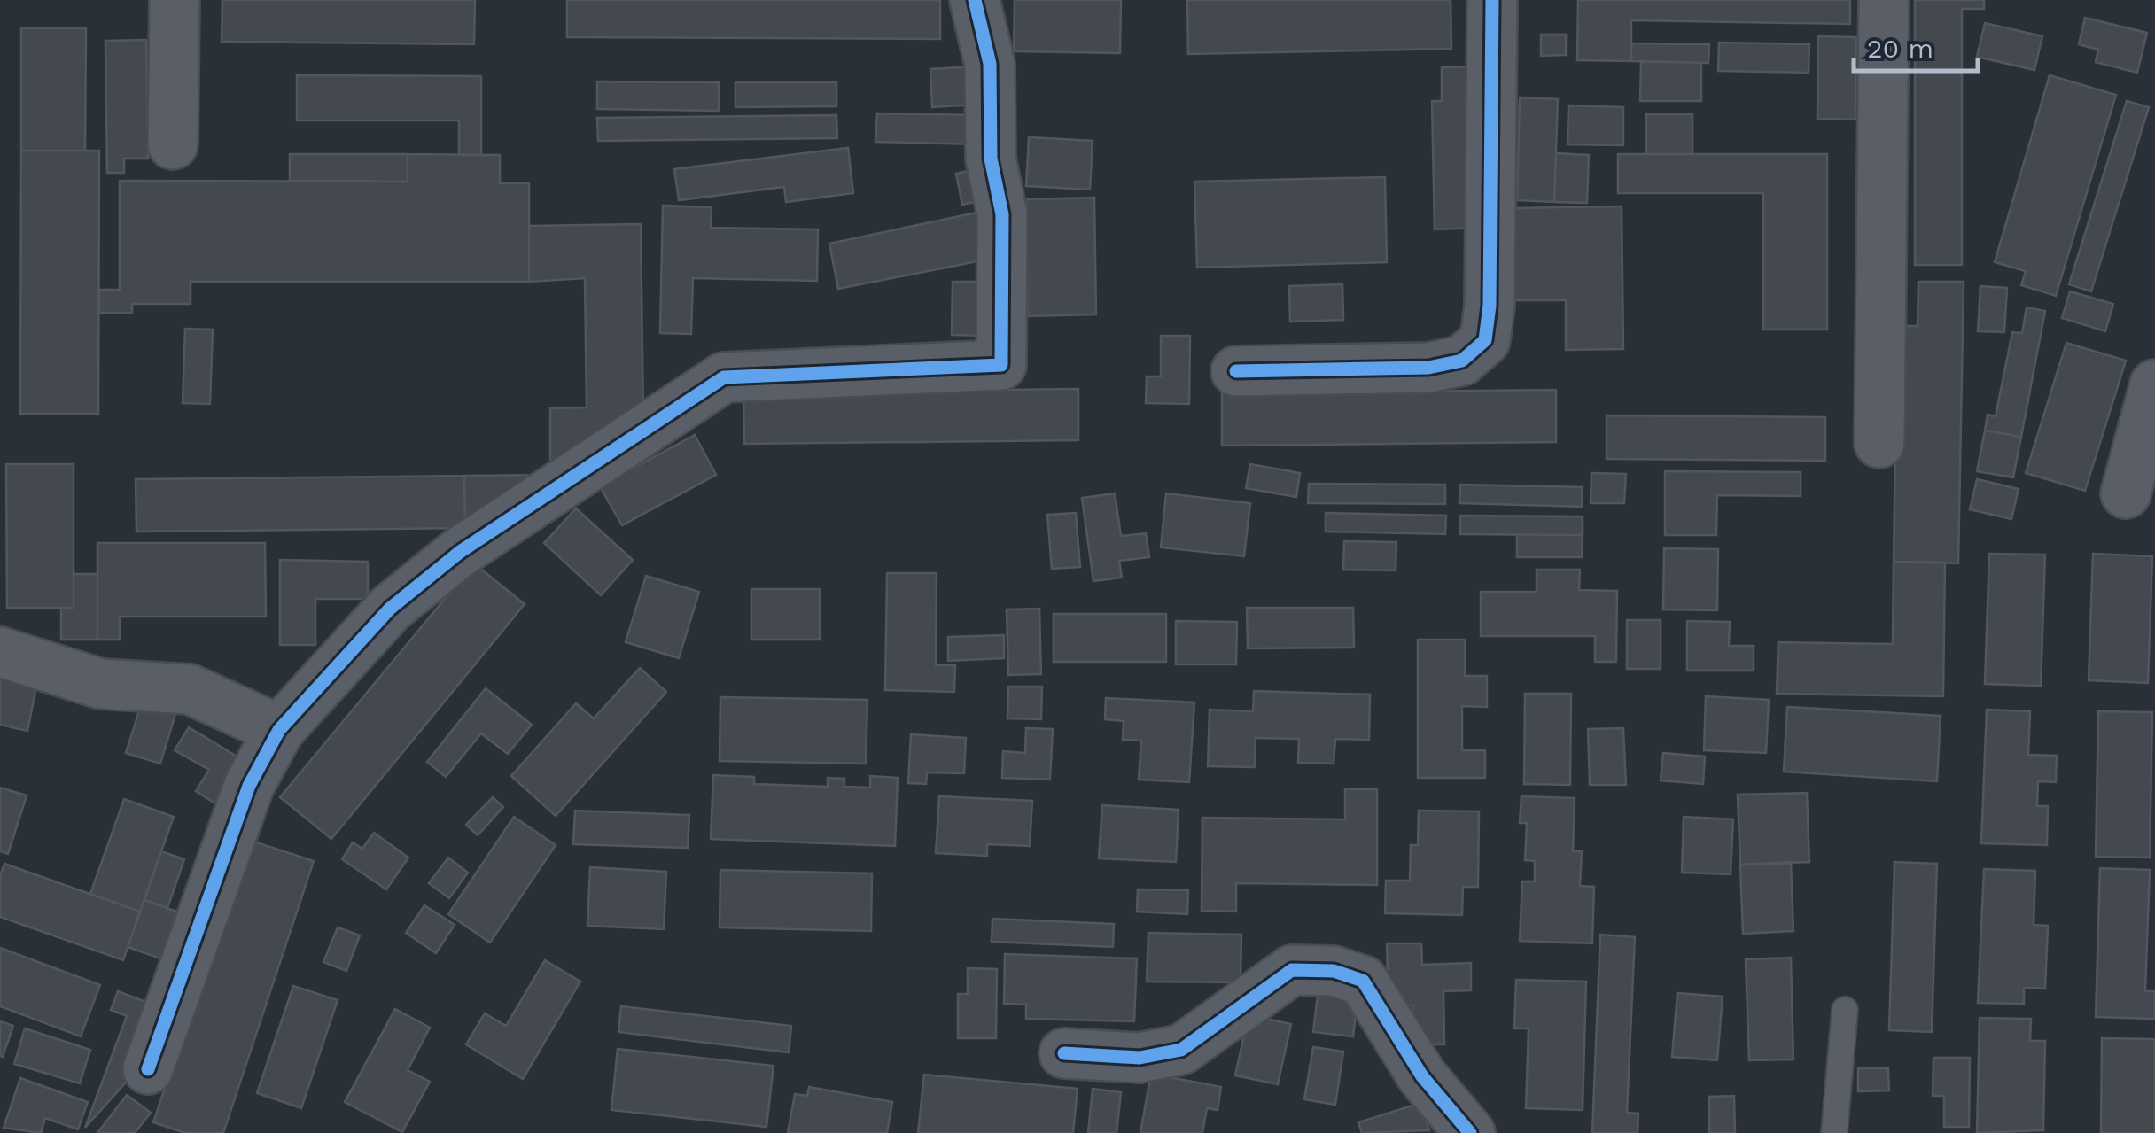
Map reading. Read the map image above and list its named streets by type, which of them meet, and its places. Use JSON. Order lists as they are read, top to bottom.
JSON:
{
  "scale_bar": "20 m"
}
